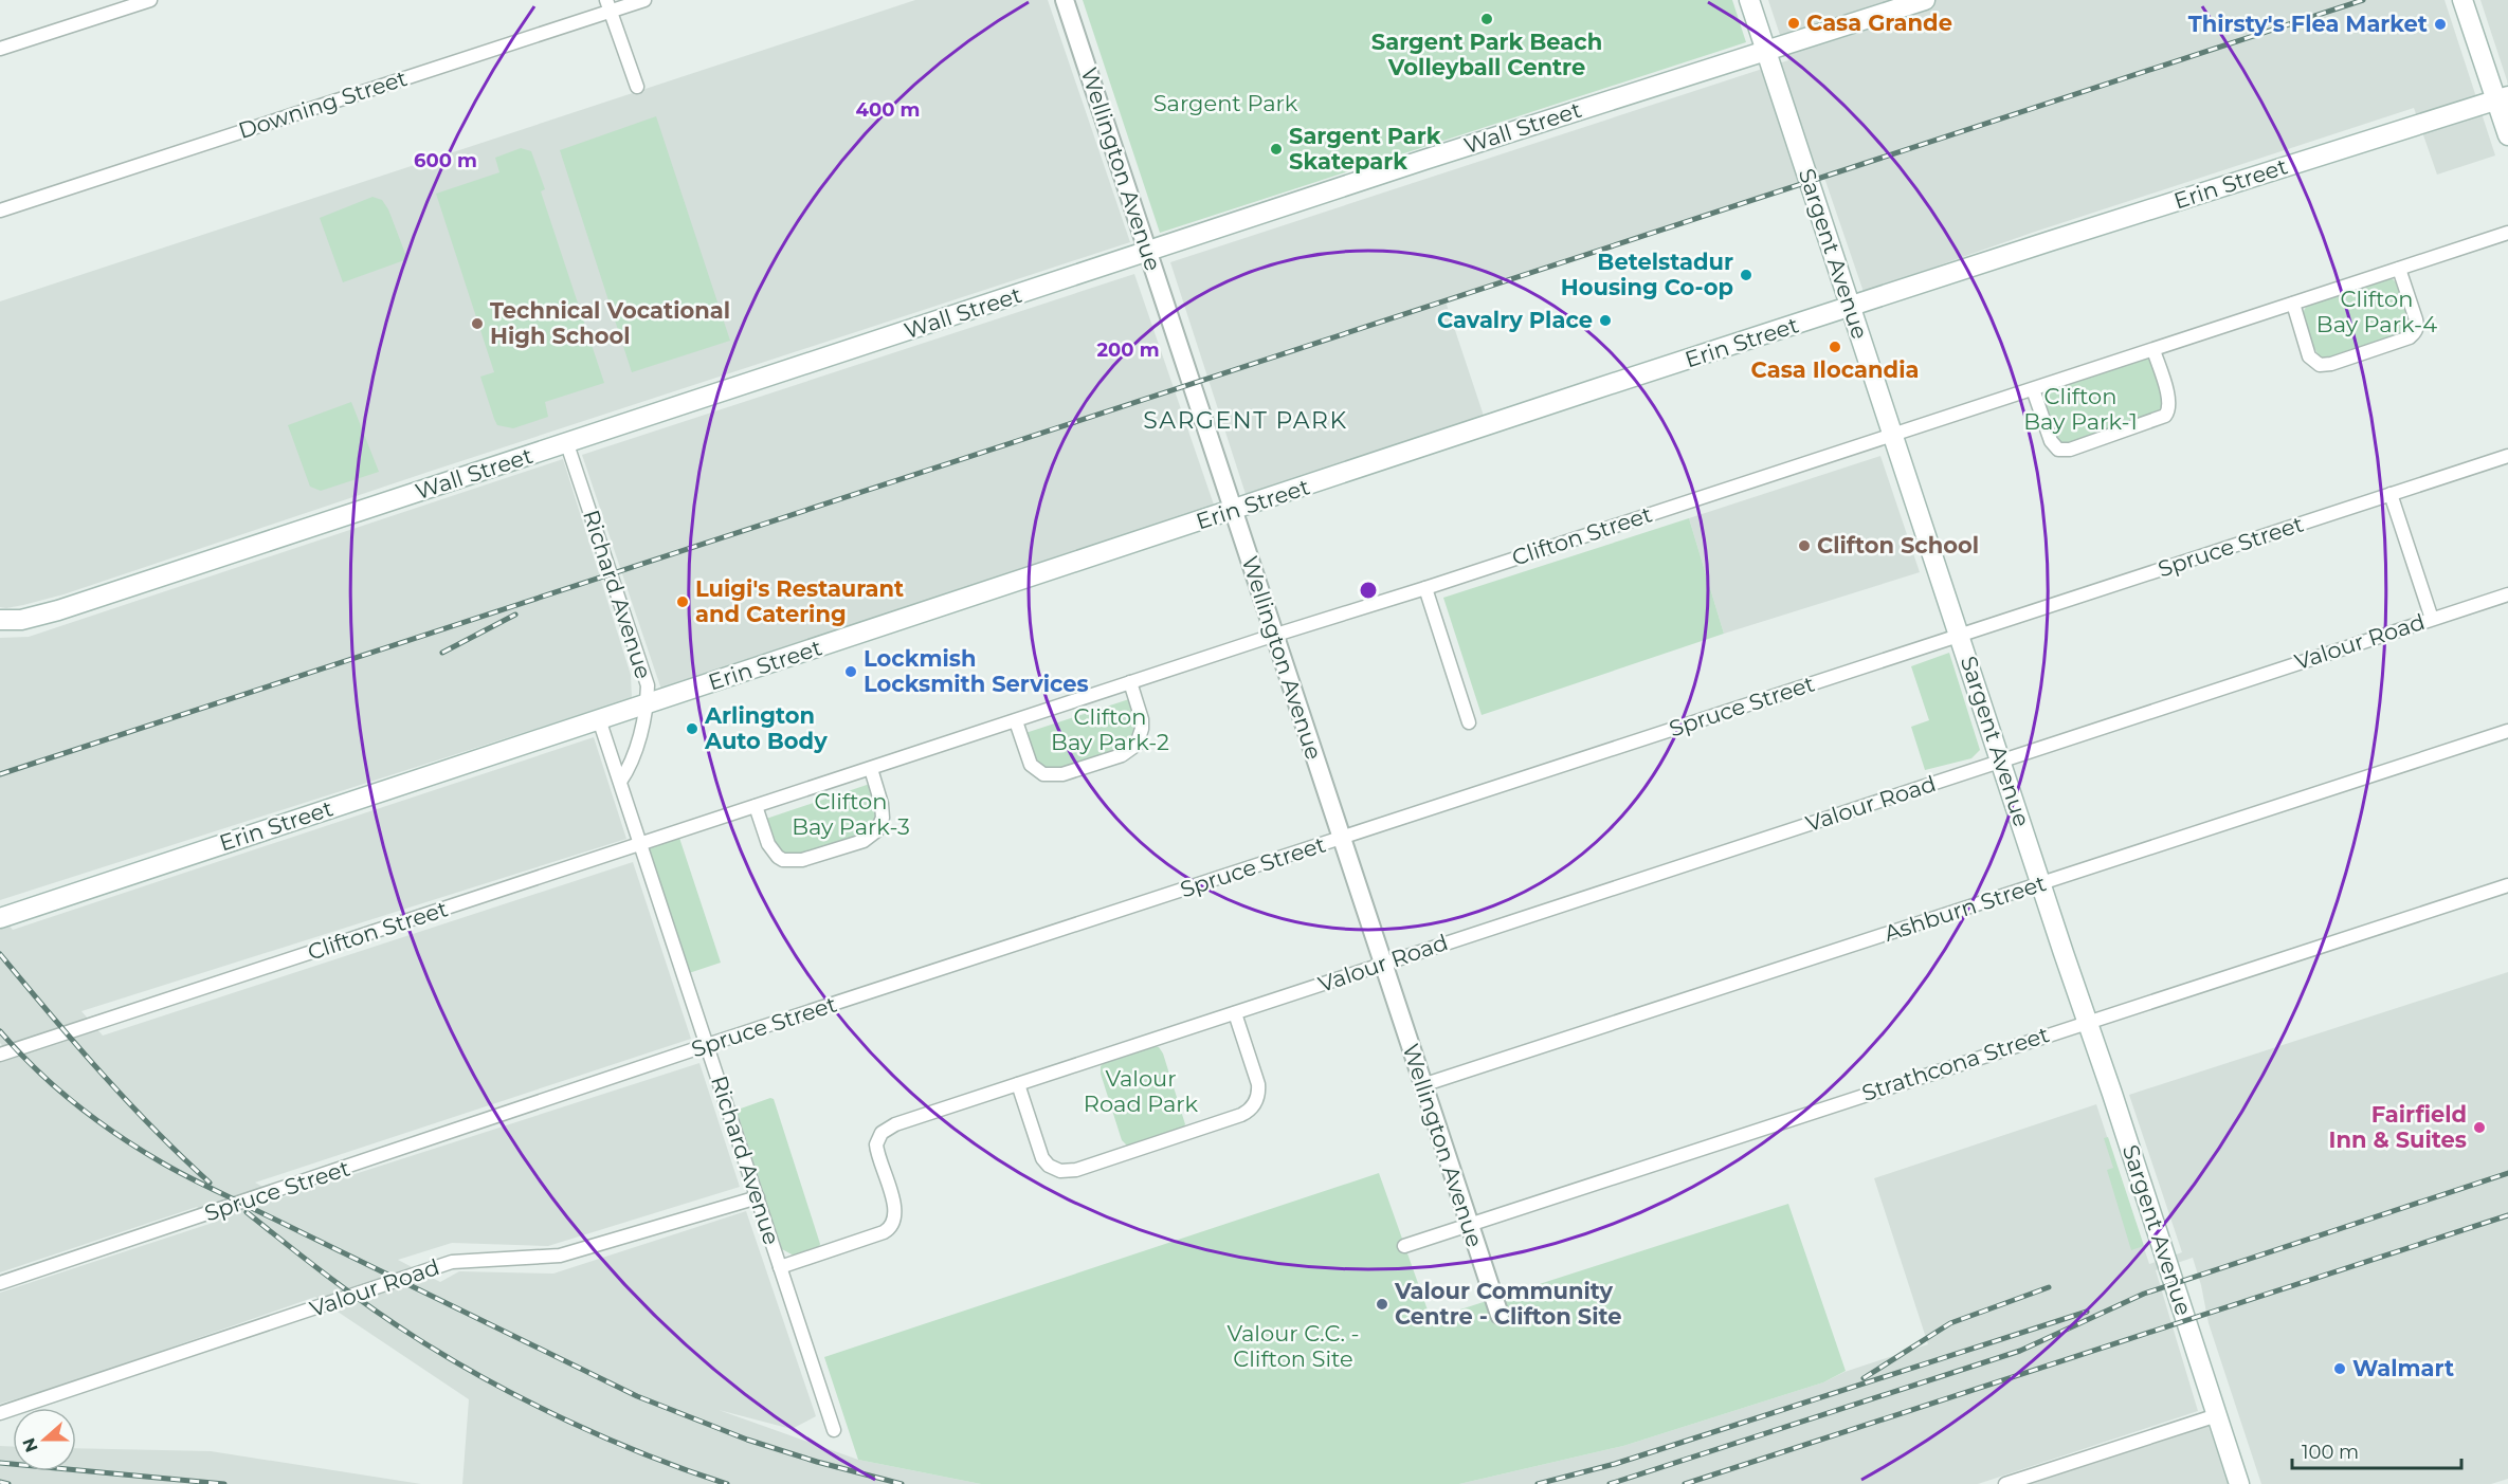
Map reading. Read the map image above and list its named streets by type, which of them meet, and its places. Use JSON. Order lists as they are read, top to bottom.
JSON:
{
  "streets": {
    "main road": ["Wall Street", "Erin Street", "Sargent Avenue"],
    "street": [
      "Downing Street",
      "Wellington Avenue",
      "Clifton Street",
      "Spruce Street",
      "Richard Avenue",
      "Valour Road",
      "Ashburn Street",
      "Strathcona Street"
    ]
  },
  "crossings": [
    ["Wall Street", "Wellington Avenue"],
    ["Wall Street", "Sargent Avenue"],
    ["Wall Street", "Richard Avenue"],
    ["Wellington Avenue", "Erin Street"],
    ["Wellington Avenue", "Clifton Street"],
    ["Wellington Avenue", "Spruce Street"],
    ["Wellington Avenue", "Valour Road"],
    ["Wellington Avenue", "Ashburn Street"],
    ["Wellington Avenue", "Strathcona Street"],
    ["Erin Street", "Sargent Avenue"],
    ["Erin Street", "Richard Avenue"],
    ["Sargent Avenue", "Clifton Street"],
    ["Sargent Avenue", "Spruce Street"],
    ["Sargent Avenue", "Valour Road"],
    ["Sargent Avenue", "Ashburn Street"],
    ["Sargent Avenue", "Strathcona Street"],
    ["Clifton Street", "Richard Avenue"],
    ["Spruce Street", "Richard Avenue"],
    ["Richard Avenue", "Valour Road"]
  ],
  "districts": ["SARGENT PARK"],
  "parks": [
    "Sargent Park",
    "Clifton Bay Park-4",
    "Clifton Bay Park-1",
    "Clifton Bay Park-2",
    "Clifton Bay Park-3",
    "Valour Road Park",
    "Valour C.C. - Clifton Site"
  ],
  "places": [
    "Sargent Park Beach Volleyball Centre",
    "Casa Grande",
    "Thirsty's Flea Market",
    "Sargent Park Skatepark",
    "Betelstadur Housing Co-op",
    "Cavalry Place",
    "Technical Vocational High School",
    "Casa Ilocandia",
    "Clifton School",
    "Luigi's Restaurant and Catering",
    "Lockmish Locksmith Services",
    "Arlington Auto Body",
    "Fairfield Inn & Suites",
    "Valour Community Centre - Clifton Site",
    "Walmart"
  ],
  "scale_bar": "100 m",
  "north": "left",
  "rings": ["400 m", "600 m", "200 m"]
}
